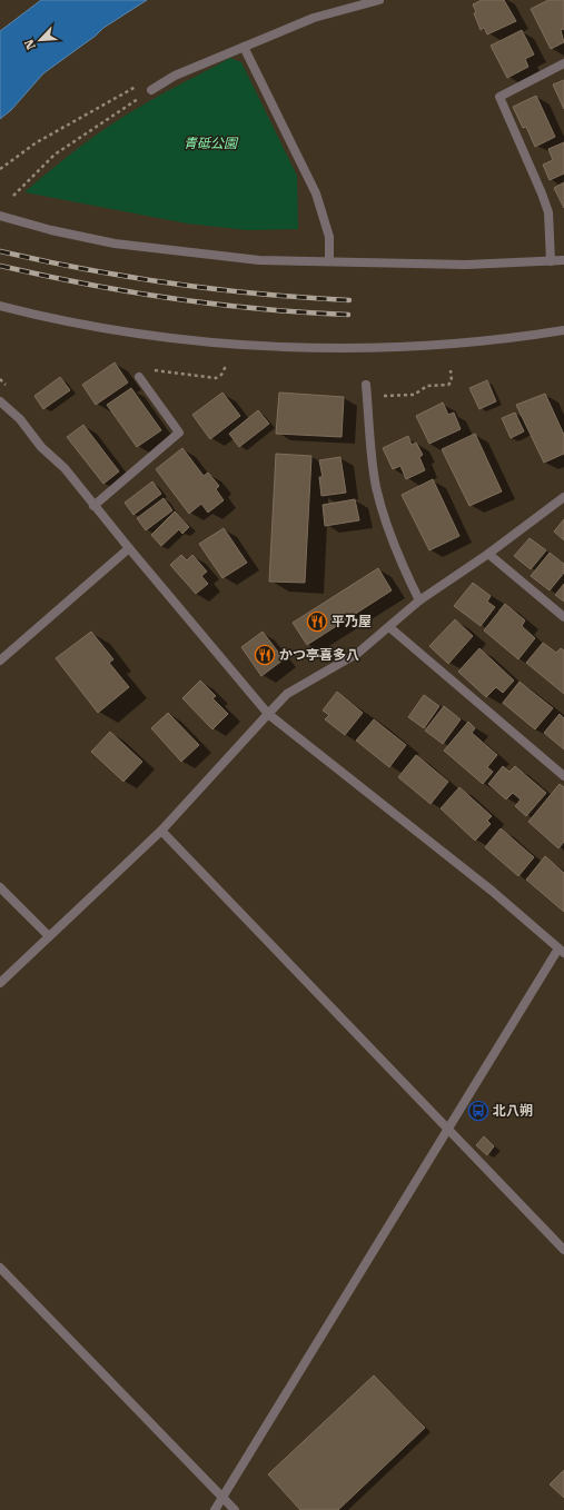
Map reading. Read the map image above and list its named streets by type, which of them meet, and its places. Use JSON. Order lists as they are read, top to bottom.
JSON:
{
  "parks": ["青砥公園"],
  "places": {
    "restaurant": ["平乃屋", "かつ亭喜多八"],
    "bus stop": ["北八朔"]
  },
  "north": "bottom left"
}
